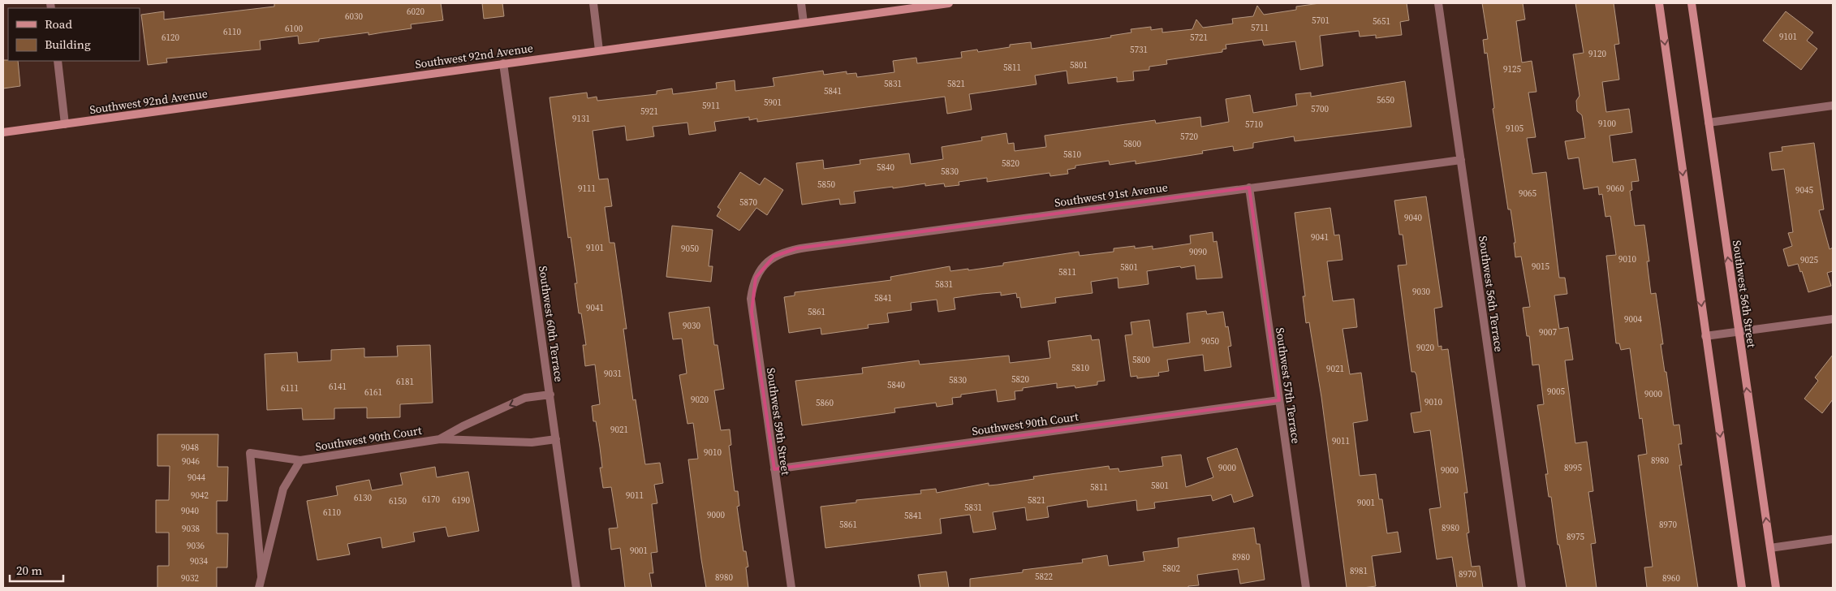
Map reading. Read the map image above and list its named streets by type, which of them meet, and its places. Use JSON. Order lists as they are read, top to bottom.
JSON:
{
  "streets": {
    "main road": ["Southwest 92nd Avenue", "Southwest 56th Street"],
    "street": [
      "Southwest 91st Avenue",
      "Southwest 56th Terrace",
      "Southwest 60th Terrace",
      "Southwest 57th Terrace",
      "Southwest 59th Street",
      "Southwest 90th Court"
    ]
  },
  "crossings": [
    ["Southwest 92nd Avenue", "Southwest 60th Terrace"],
    ["Southwest 91st Avenue", "Southwest 56th Terrace"],
    ["Southwest 91st Avenue", "Southwest 57th Terrace"],
    ["Southwest 91st Avenue", "Southwest 59th Street"],
    ["Southwest 60th Terrace", "Southwest 90th Court"],
    ["Southwest 57th Terrace", "Southwest 90th Court"],
    ["Southwest 59th Street", "Southwest 90th Court"]
  ],
  "house_numbers": [
    "6020",
    "6030",
    "5701",
    "5651",
    "5711",
    "6100",
    "6110",
    "9101",
    "6120",
    "5721",
    "5731",
    "9120",
    "5801",
    "5811",
    "9125",
    "5831",
    "5821",
    "5841",
    "5650",
    "5901",
    "5911",
    "5700",
    "5921",
    "9131",
    "9100",
    "5710",
    "9105",
    "5720",
    "5800",
    "5810",
    "5820",
    "5840",
    "5830",
    "5850",
    "9111",
    "9060",
    "9045",
    "9065",
    "5870",
    "9040",
    "9041",
    "9101",
    "9050",
    "9090",
    "9010",
    "9025",
    "9015",
    "5801",
    "5811",
    "5831",
    "9030",
    "5841",
    "9041",
    "5861",
    "9004",
    "9030",
    "9007",
    "9050",
    "9020",
    "5800",
    "5810",
    "9021",
    "9031",
    "5820",
    "5830",
    "6181",
    "5840",
    "6141",
    "6111",
    "9005",
    "6161",
    "9000",
    "9020",
    "9010",
    "5860",
    "9021",
    "9011",
    "9048",
    "9010",
    "8980",
    "9046",
    "9000",
    "8995",
    "9000",
    "9044",
    "5801",
    "5811",
    "9042",
    "9011",
    "6130",
    "6170",
    "6190",
    "5821",
    "6150",
    "9001",
    "5831",
    "9040",
    "6110",
    "9000",
    "5841",
    "5861",
    "8970",
    "8980",
    "9038",
    "8975",
    "9036",
    "9001",
    "8980",
    "9034",
    "5802",
    "8981",
    "8970",
    "5822",
    "8980",
    "9032",
    "8960"
  ],
  "legend": ["Road", "Building"],
  "scale_bar": "20 m"
}
